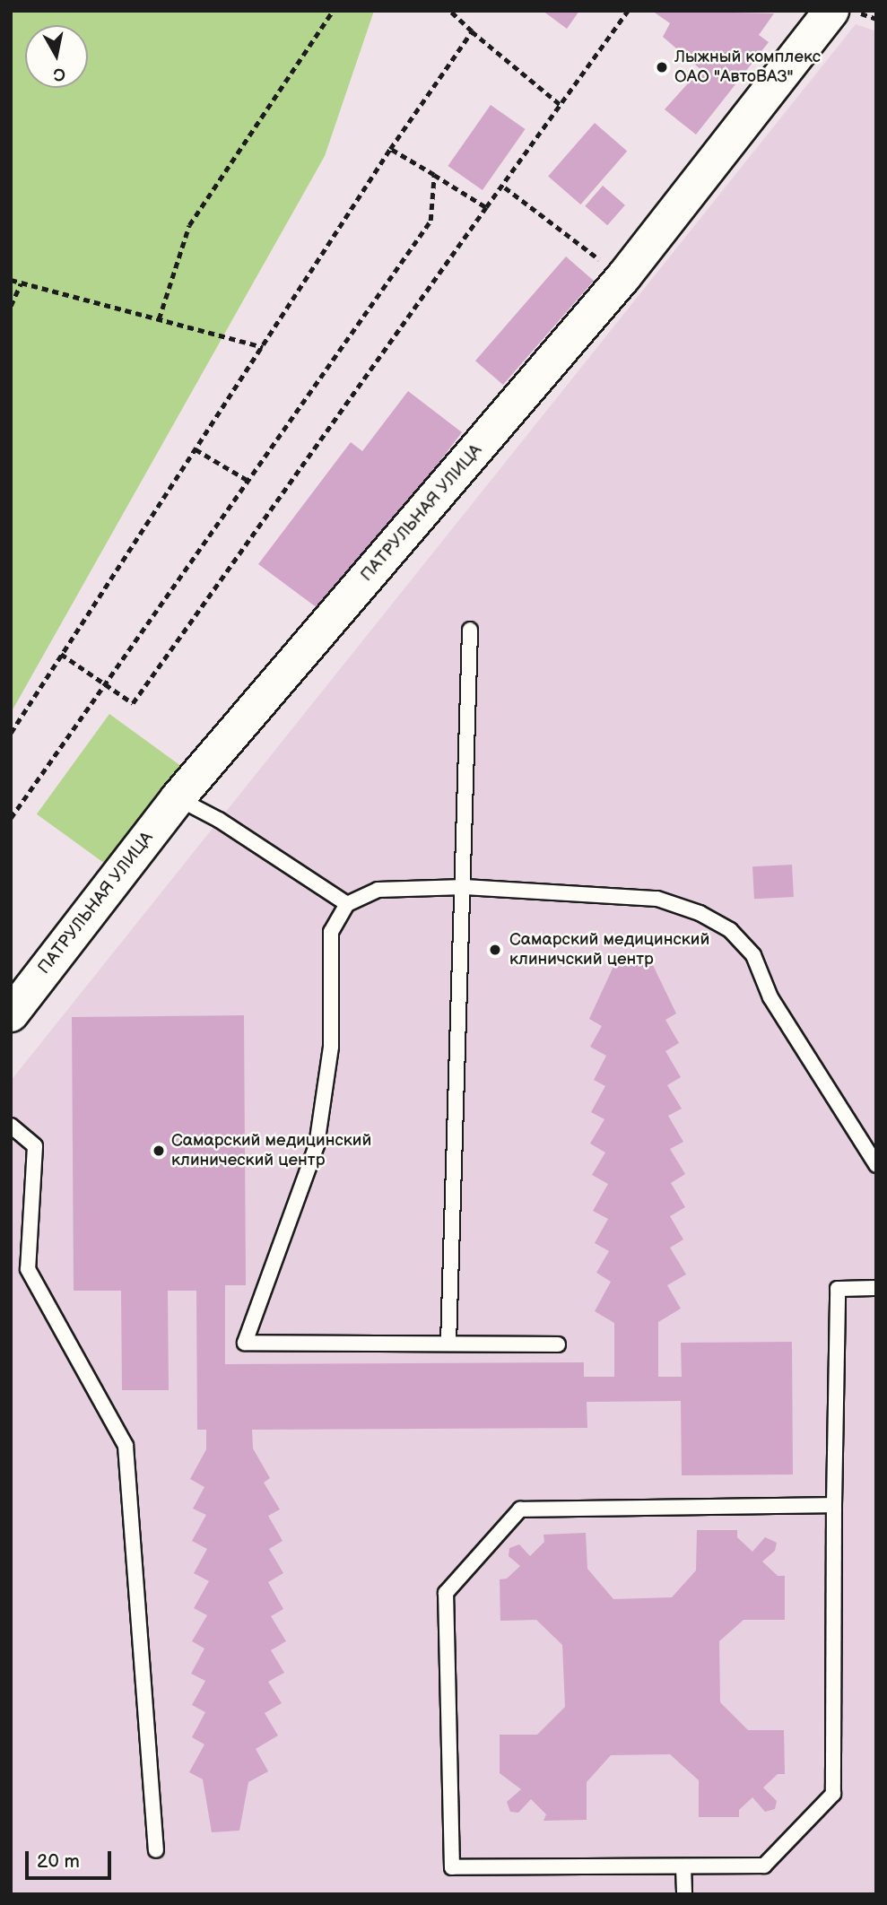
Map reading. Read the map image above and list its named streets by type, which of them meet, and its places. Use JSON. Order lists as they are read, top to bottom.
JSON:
{
  "streets": {
    "street": ["ПАТРУЛЬНАЯ УЛИЦА"]
  },
  "places": ["Лыжный комплекс ОАО \"АвтоВАЗ\"", "Самарский медицинский клиничский центр", "Самарский медицинский клинический центр"],
  "scale_bar": "20 m",
  "north": "bottom"
}
